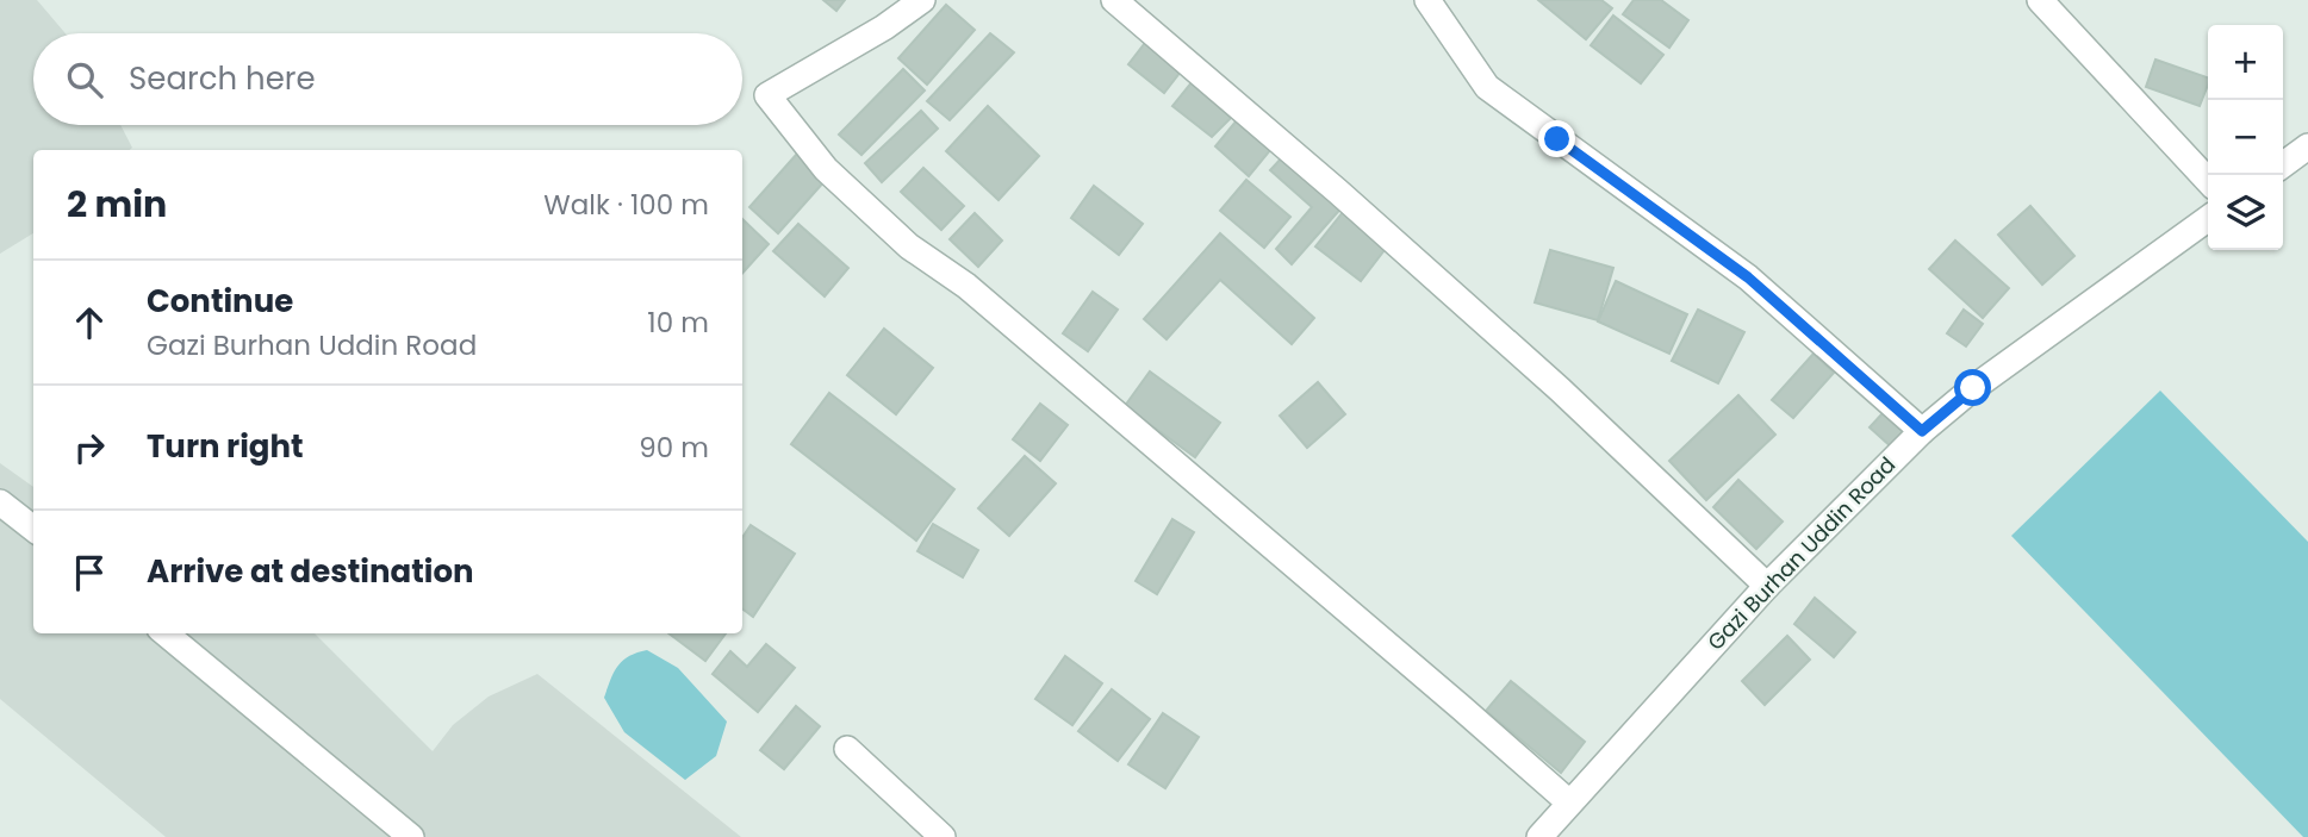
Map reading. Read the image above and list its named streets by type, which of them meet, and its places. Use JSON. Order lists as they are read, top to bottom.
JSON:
{
  "streets": {
    "street": ["Gazi Burhan Uddin Road"]
  },
  "page": {
    "map_buttons": ["+", "−"],
    "search": "Search here",
    "heading": ["2 min", "Walk · 100 m"],
    "list": [
      ["Continue", "Gazi Burhan Uddin Road", "10 m"],
      ["Turn right", "90 m"],
      "Arrive at destination"
    ]
  }
}
